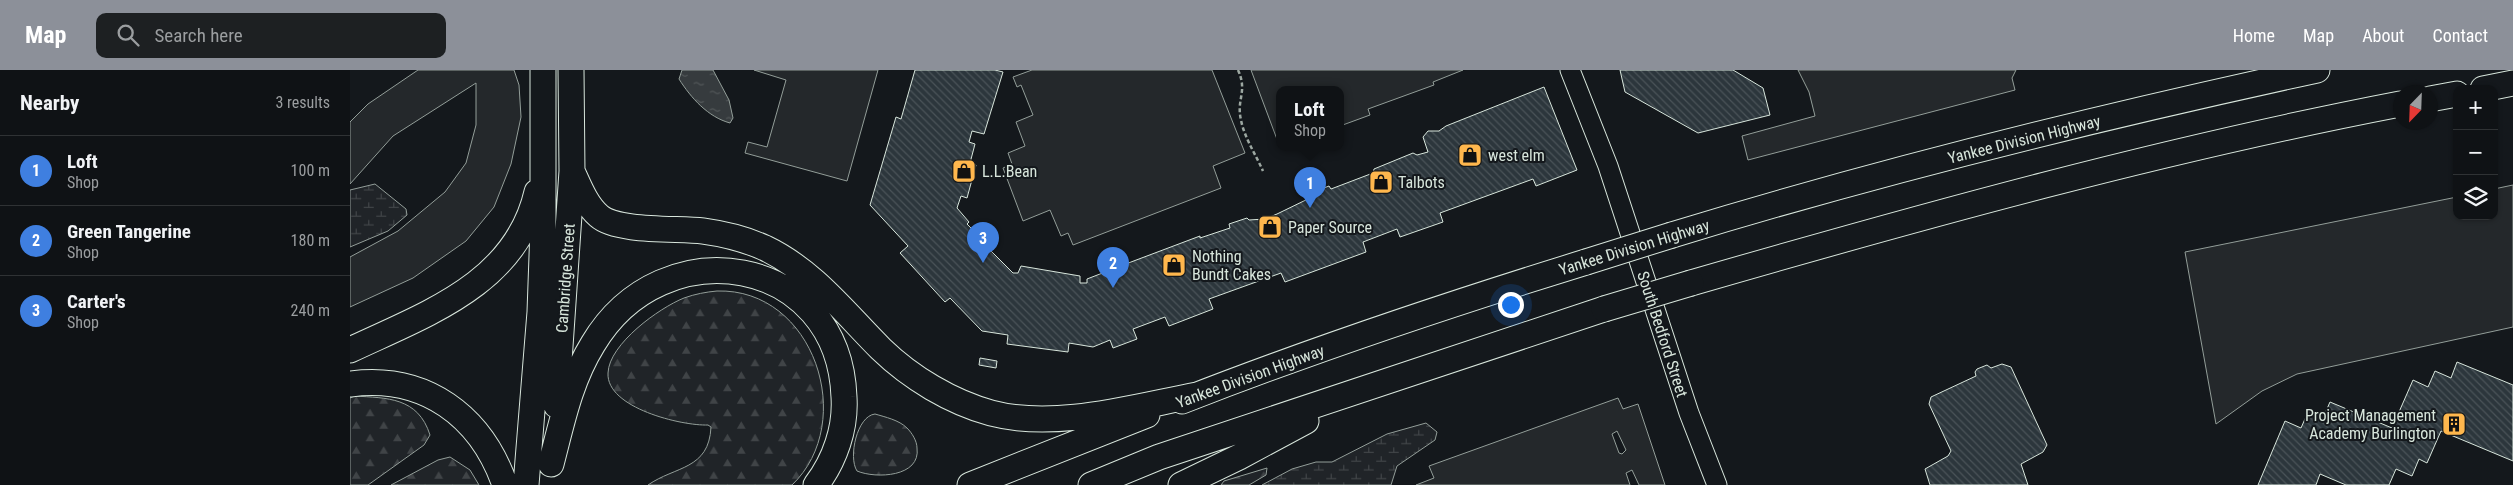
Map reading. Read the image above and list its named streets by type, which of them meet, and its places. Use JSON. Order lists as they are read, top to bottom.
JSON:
{
  "streets": {
    "highway": ["Yankee Division Highway", "Cambridge Street"],
    "main road": ["South Bedford Street"]
  },
  "places": {
    "shop": [
      "west elm",
      "L.L.Bean",
      "Talbots",
      "Paper Source",
      "Nothing Bundt Cakes"
    ],
    "building": ["Project Management Academy Burlington"]
  },
  "north": "bottom left",
  "page": {
    "header": "Map",
    "search": "Search here",
    "nav": [
      "Home",
      "Map",
      "About",
      "Contact"
    ],
    "heading": ["Nearby", "3 results"],
    "map_buttons": ["+", "−"],
    "popup": ["Loft", "Shop"],
    "list": [
      {
        "mark": "1",
        "name": "Loft",
        "note": "Shop",
        "value": "100 m"
      },
      {
        "mark": "2",
        "name": "Green Tangerine",
        "note": "Shop",
        "value": "180 m"
      },
      {
        "mark": "3",
        "name": "Carter's",
        "note": "Shop",
        "value": "240 m"
      }
    ],
    "pins": ["1", "3", "2"]
  }
}
